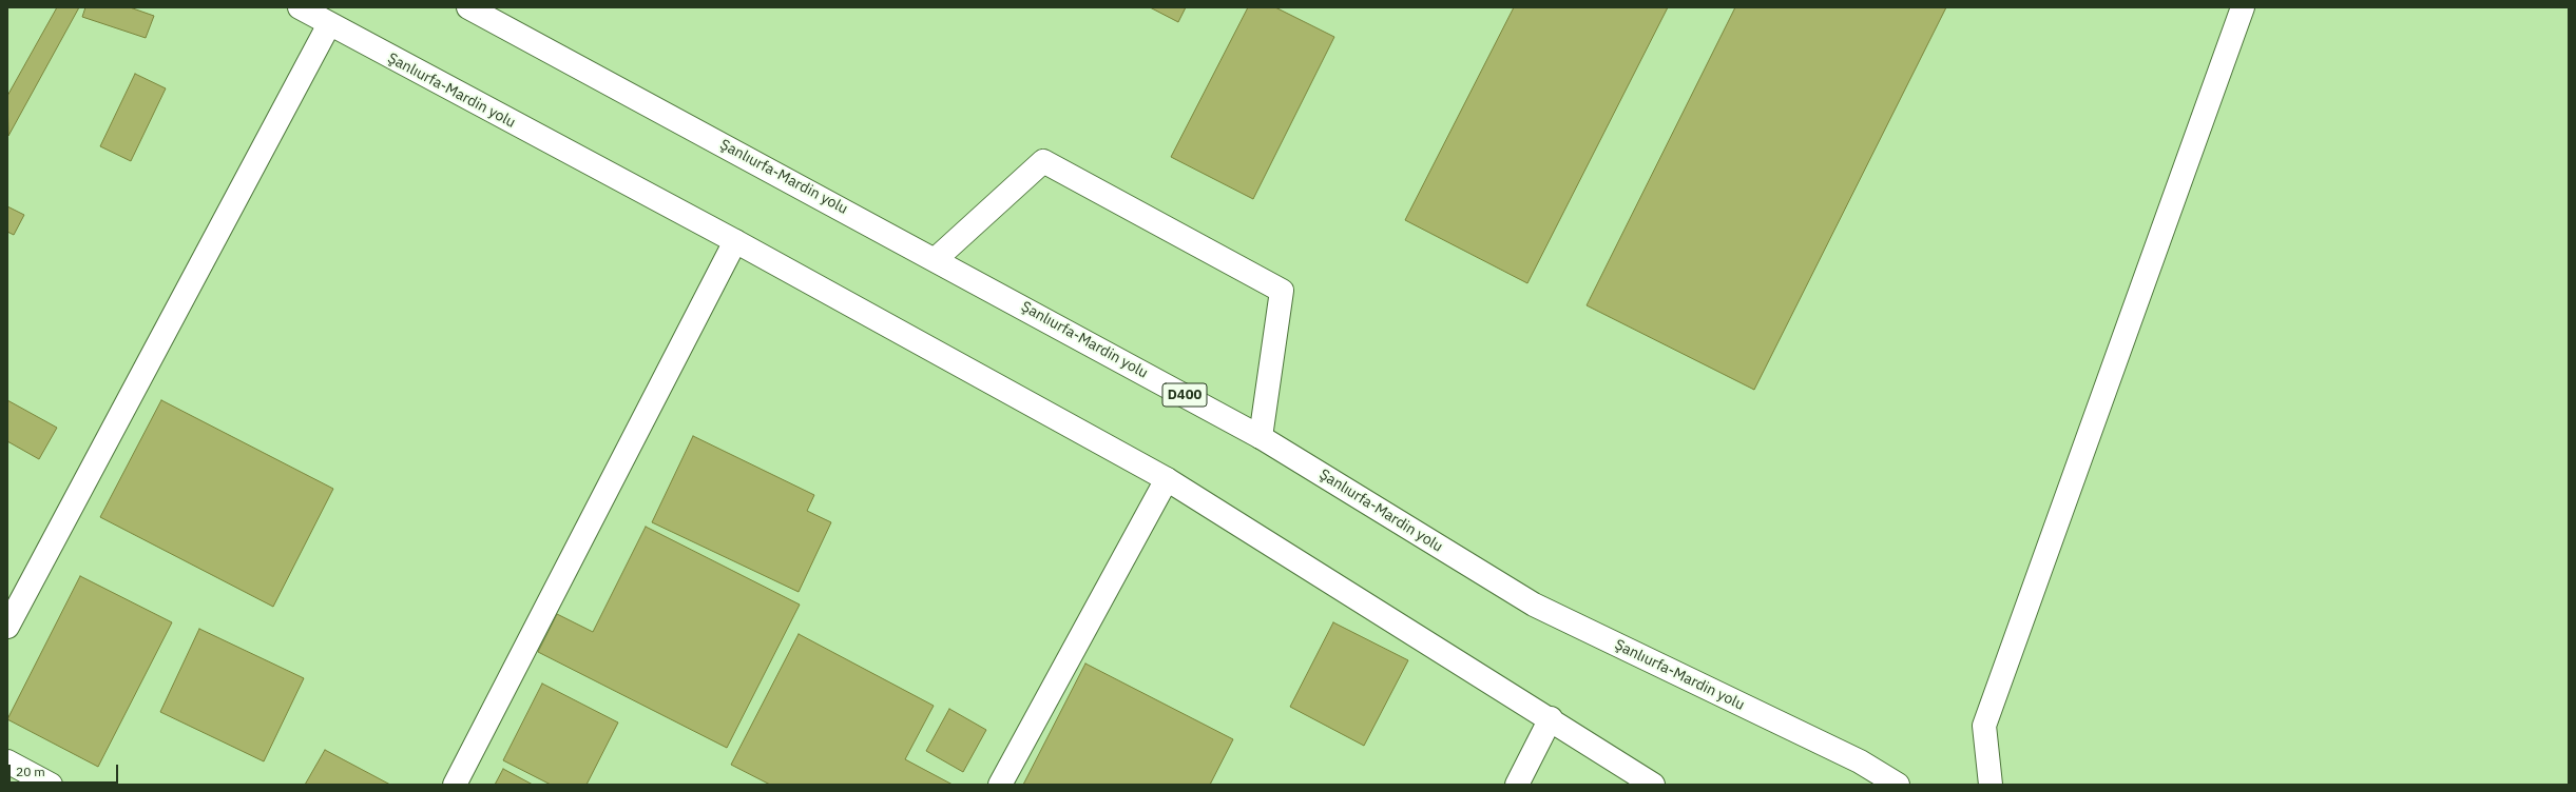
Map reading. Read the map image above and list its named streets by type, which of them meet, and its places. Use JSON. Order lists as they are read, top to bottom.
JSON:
{
  "streets": {
    "main road": ["Şanlıurfa-Mardin yolu", "D400"]
  },
  "scale_bar": "20 m"
}
